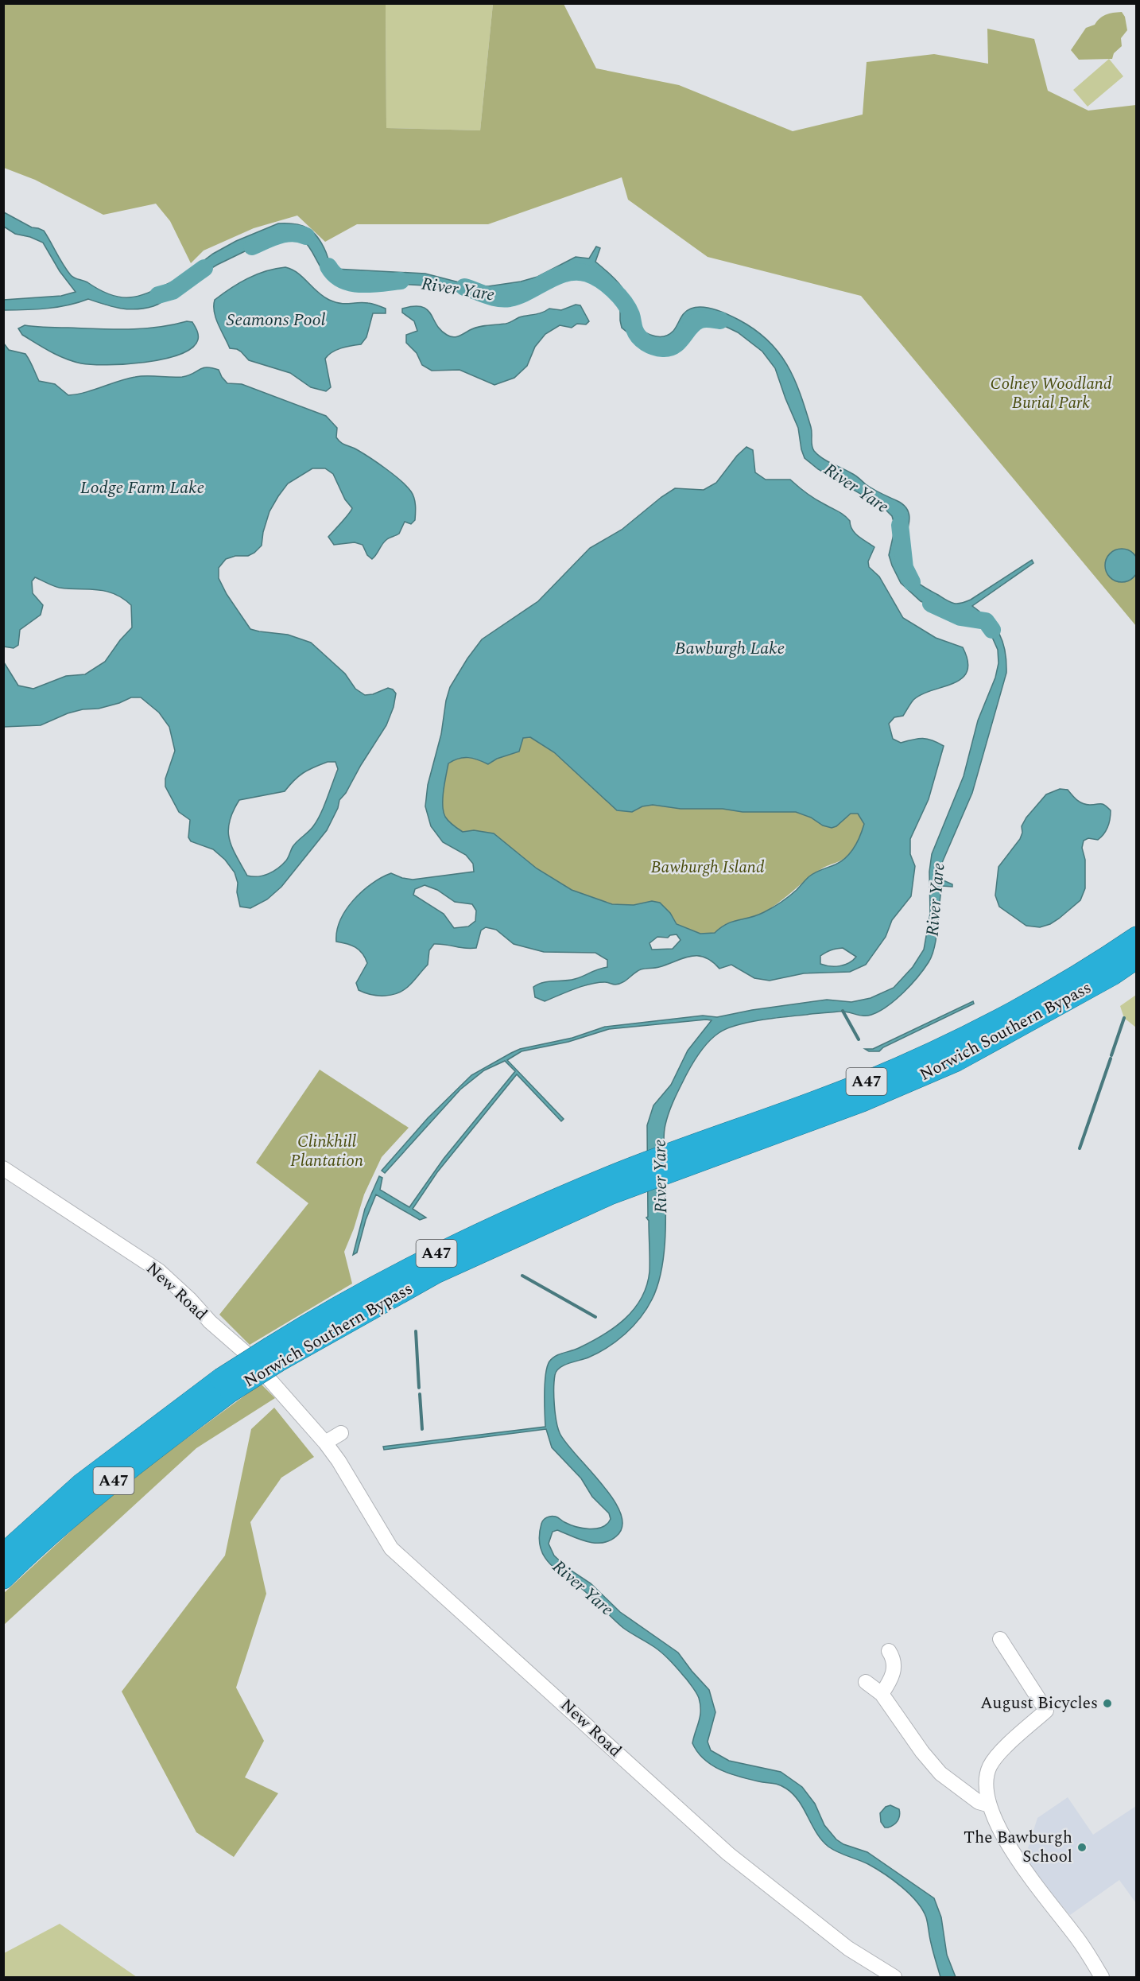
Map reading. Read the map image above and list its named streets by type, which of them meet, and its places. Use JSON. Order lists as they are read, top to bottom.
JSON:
{
  "streets": {
    "highway": ["Norwich Southern Bypass", "A47"],
    "street": ["New Road"]
  },
  "crossings": [
    ["Norwich Southern Bypass", "A47"]
  ],
  "water": [
    "River Yare",
    "Seamons Pool",
    "Lodge Farm Lake",
    "Bawburgh Lake"
  ],
  "parks": ["Colney Woodland Burial Park", "Bawburgh Island", "Clinkhill Plantation"],
  "places": ["August Bicycles", "The Bawburgh School"]
}
